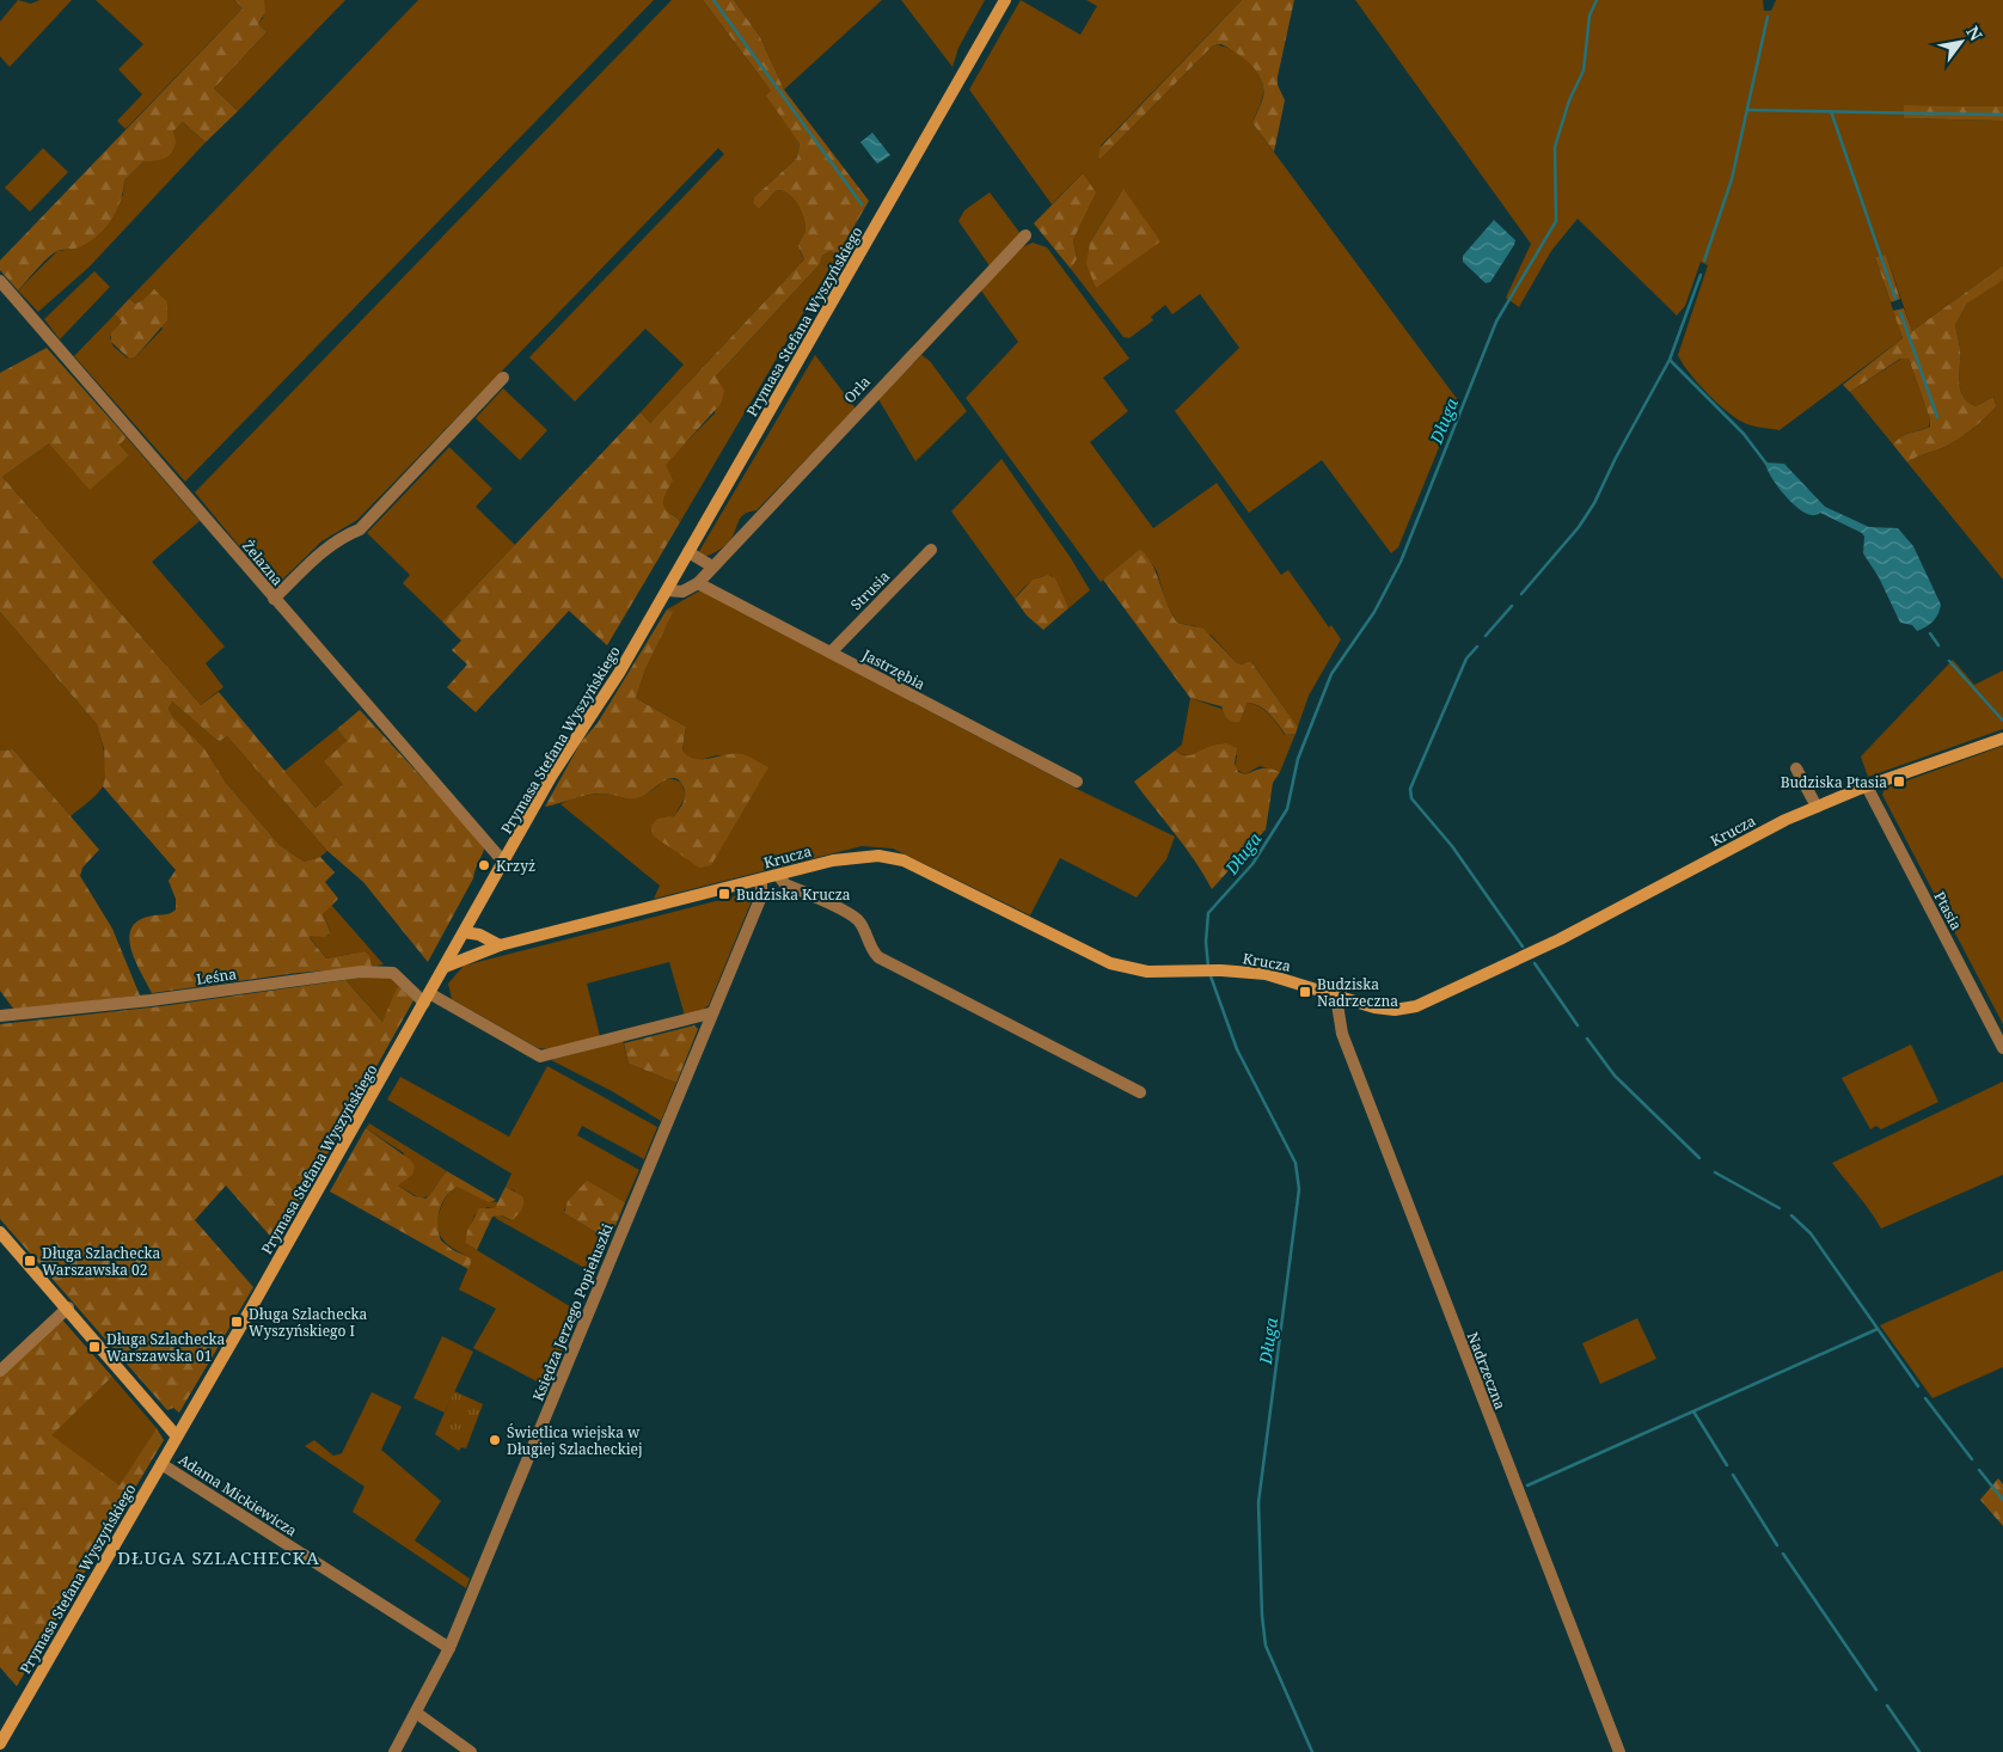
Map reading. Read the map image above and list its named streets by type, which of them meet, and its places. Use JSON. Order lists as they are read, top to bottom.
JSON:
{
  "streets": {
    "street": [
      "Prymasa Stefana Wyszyńskiego",
      "Orla",
      "Żelazna",
      "Strusia",
      "Jastrzębia",
      "Krucza",
      "Ptasia",
      "Leśna",
      "Księdza Jerzego Popiełuszki",
      "Nadrzeczna",
      "Adama Mickiewicza"
    ]
  },
  "crossings": [
    ["Prymasa Stefana Wyszyńskiego", "Żelazna"],
    ["Prymasa Stefana Wyszyńskiego", "Krucza"],
    ["Prymasa Stefana Wyszyńskiego", "Leśna"],
    ["Prymasa Stefana Wyszyńskiego", "Adama Mickiewicza"],
    ["Orla", "Jastrzębia"],
    ["Strusia", "Jastrzębia"],
    ["Krucza", "Ptasia"],
    ["Krucza", "Księdza Jerzego Popiełuszki"],
    ["Krucza", "Nadrzeczna"],
    ["Leśna", "Księdza Jerzego Popiełuszki"],
    ["Księdza Jerzego Popiełuszki", "Adama Mickiewicza"]
  ],
  "districts": ["DŁUGA SZLACHECKA"],
  "water": ["Długa"],
  "places": {
    "transit": [
      "Budziska Ptasia",
      "Budziska Krucza",
      "Budziska Nadrzeczna",
      "Długa Szlachecka Warszawska 02",
      "Długa Szlachecka Wyszyńskiego I",
      "Długa Szlachecka Warszawska 01"
    ],
    "other": ["Krzyż", "Świetlica wiejska w Długiej Szlacheckiej"]
  },
  "north": "top right"
}
